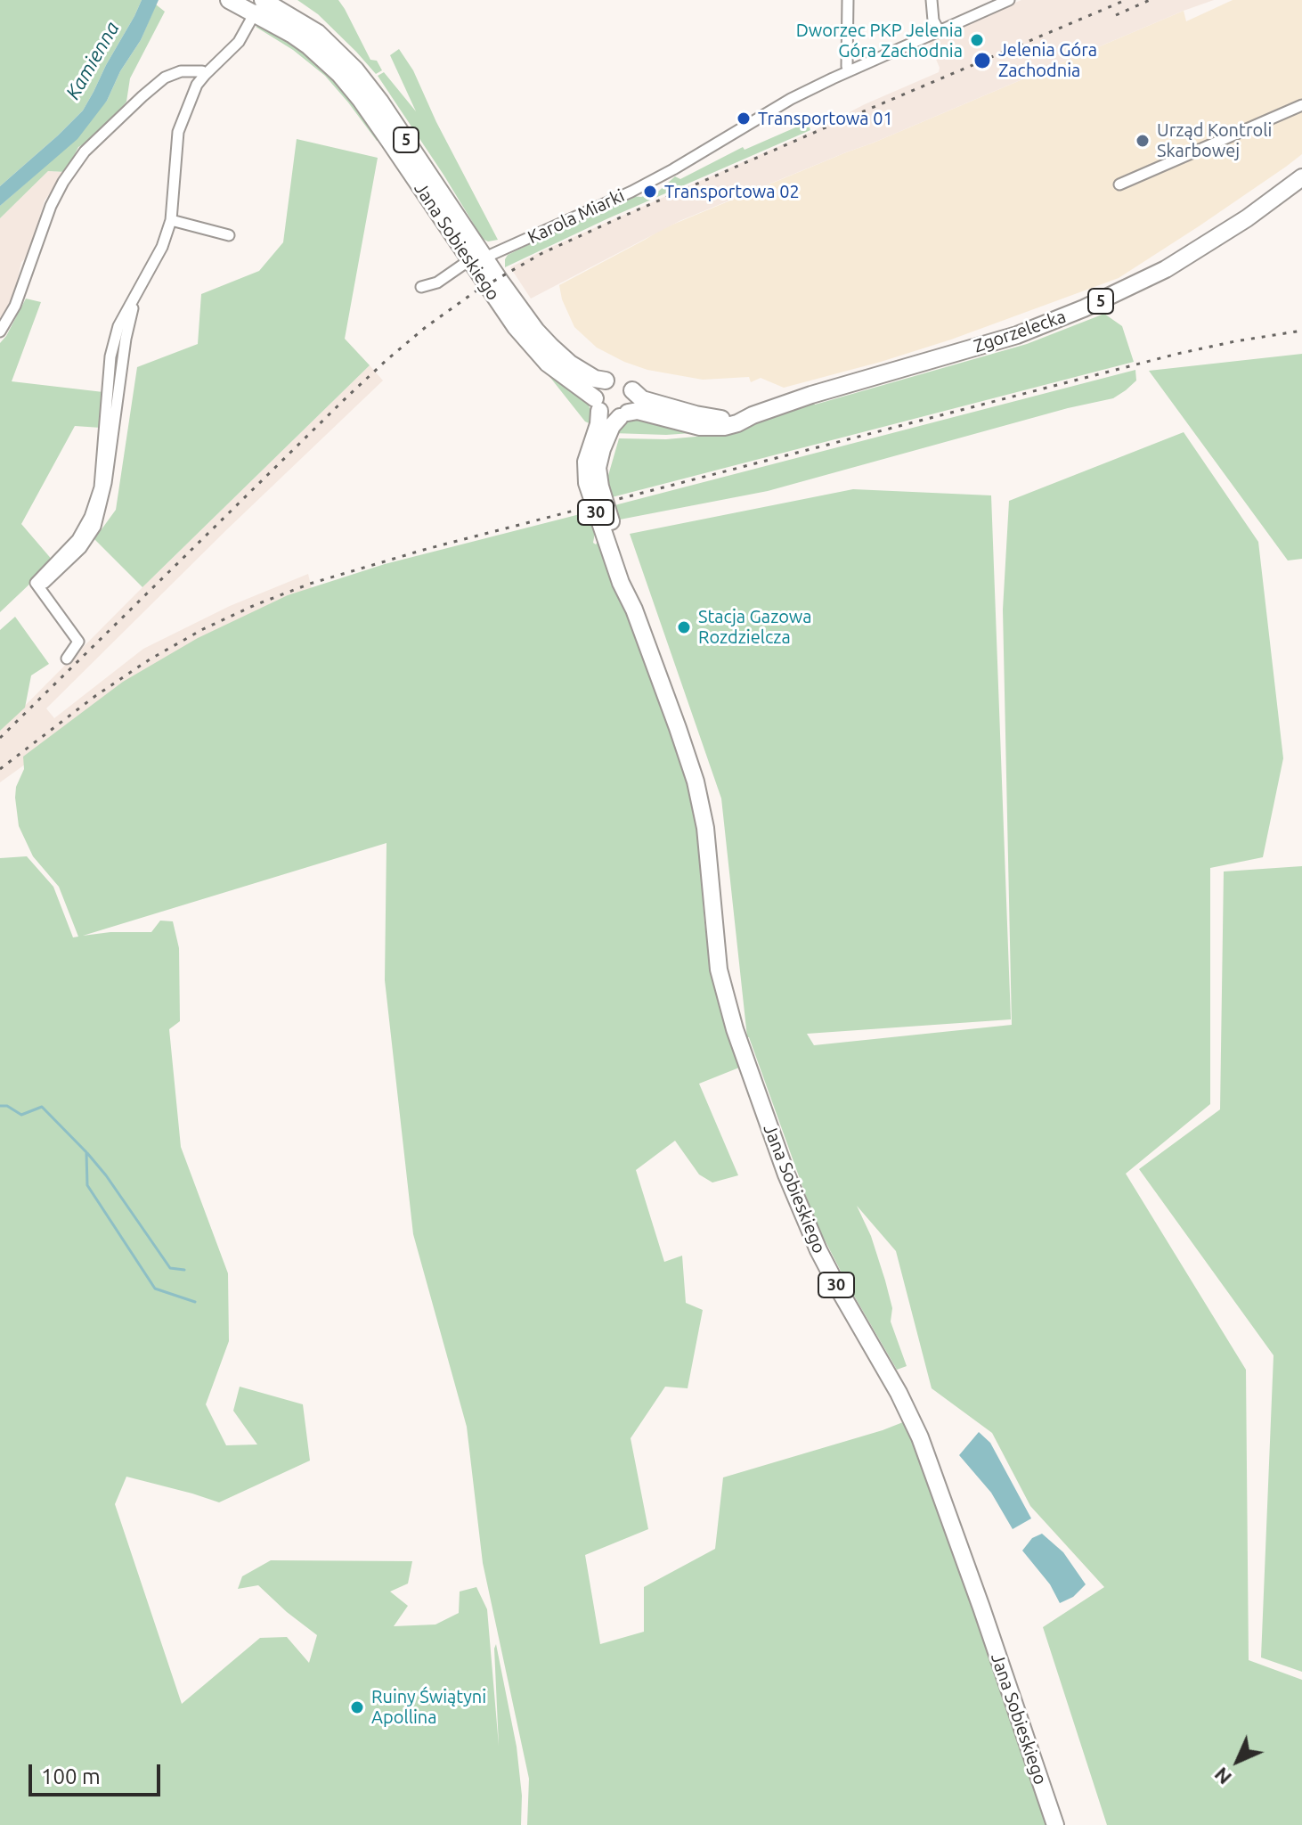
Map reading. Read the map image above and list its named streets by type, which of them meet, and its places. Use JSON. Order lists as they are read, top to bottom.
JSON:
{
  "streets": {
    "main road": [
      "5",
      "Jana Sobieskiego",
      "Zgorzelecka",
      "30"
    ],
    "street": ["Karola Miarki"]
  },
  "crossings": [
    ["5", "Jana Sobieskiego"],
    ["5", "Zgorzelecka"],
    ["Karola Miarki", "Jana Sobieskiego"],
    ["Jana Sobieskiego", "Zgorzelecka"]
  ],
  "water": ["Kamienna"],
  "places": [
    "Dworzec PKP Jelenia Góra Zachodnia",
    "Jelenia Góra Zachodnia",
    "Transportowa 01",
    "Urząd Kontroli Skarbowej",
    "Transportowa 02",
    "Stacja Gazowa Rozdzielcza",
    "Ruiny Świątyni Apollina"
  ],
  "scale_bar": "100 m",
  "north": "bottom left"
}
